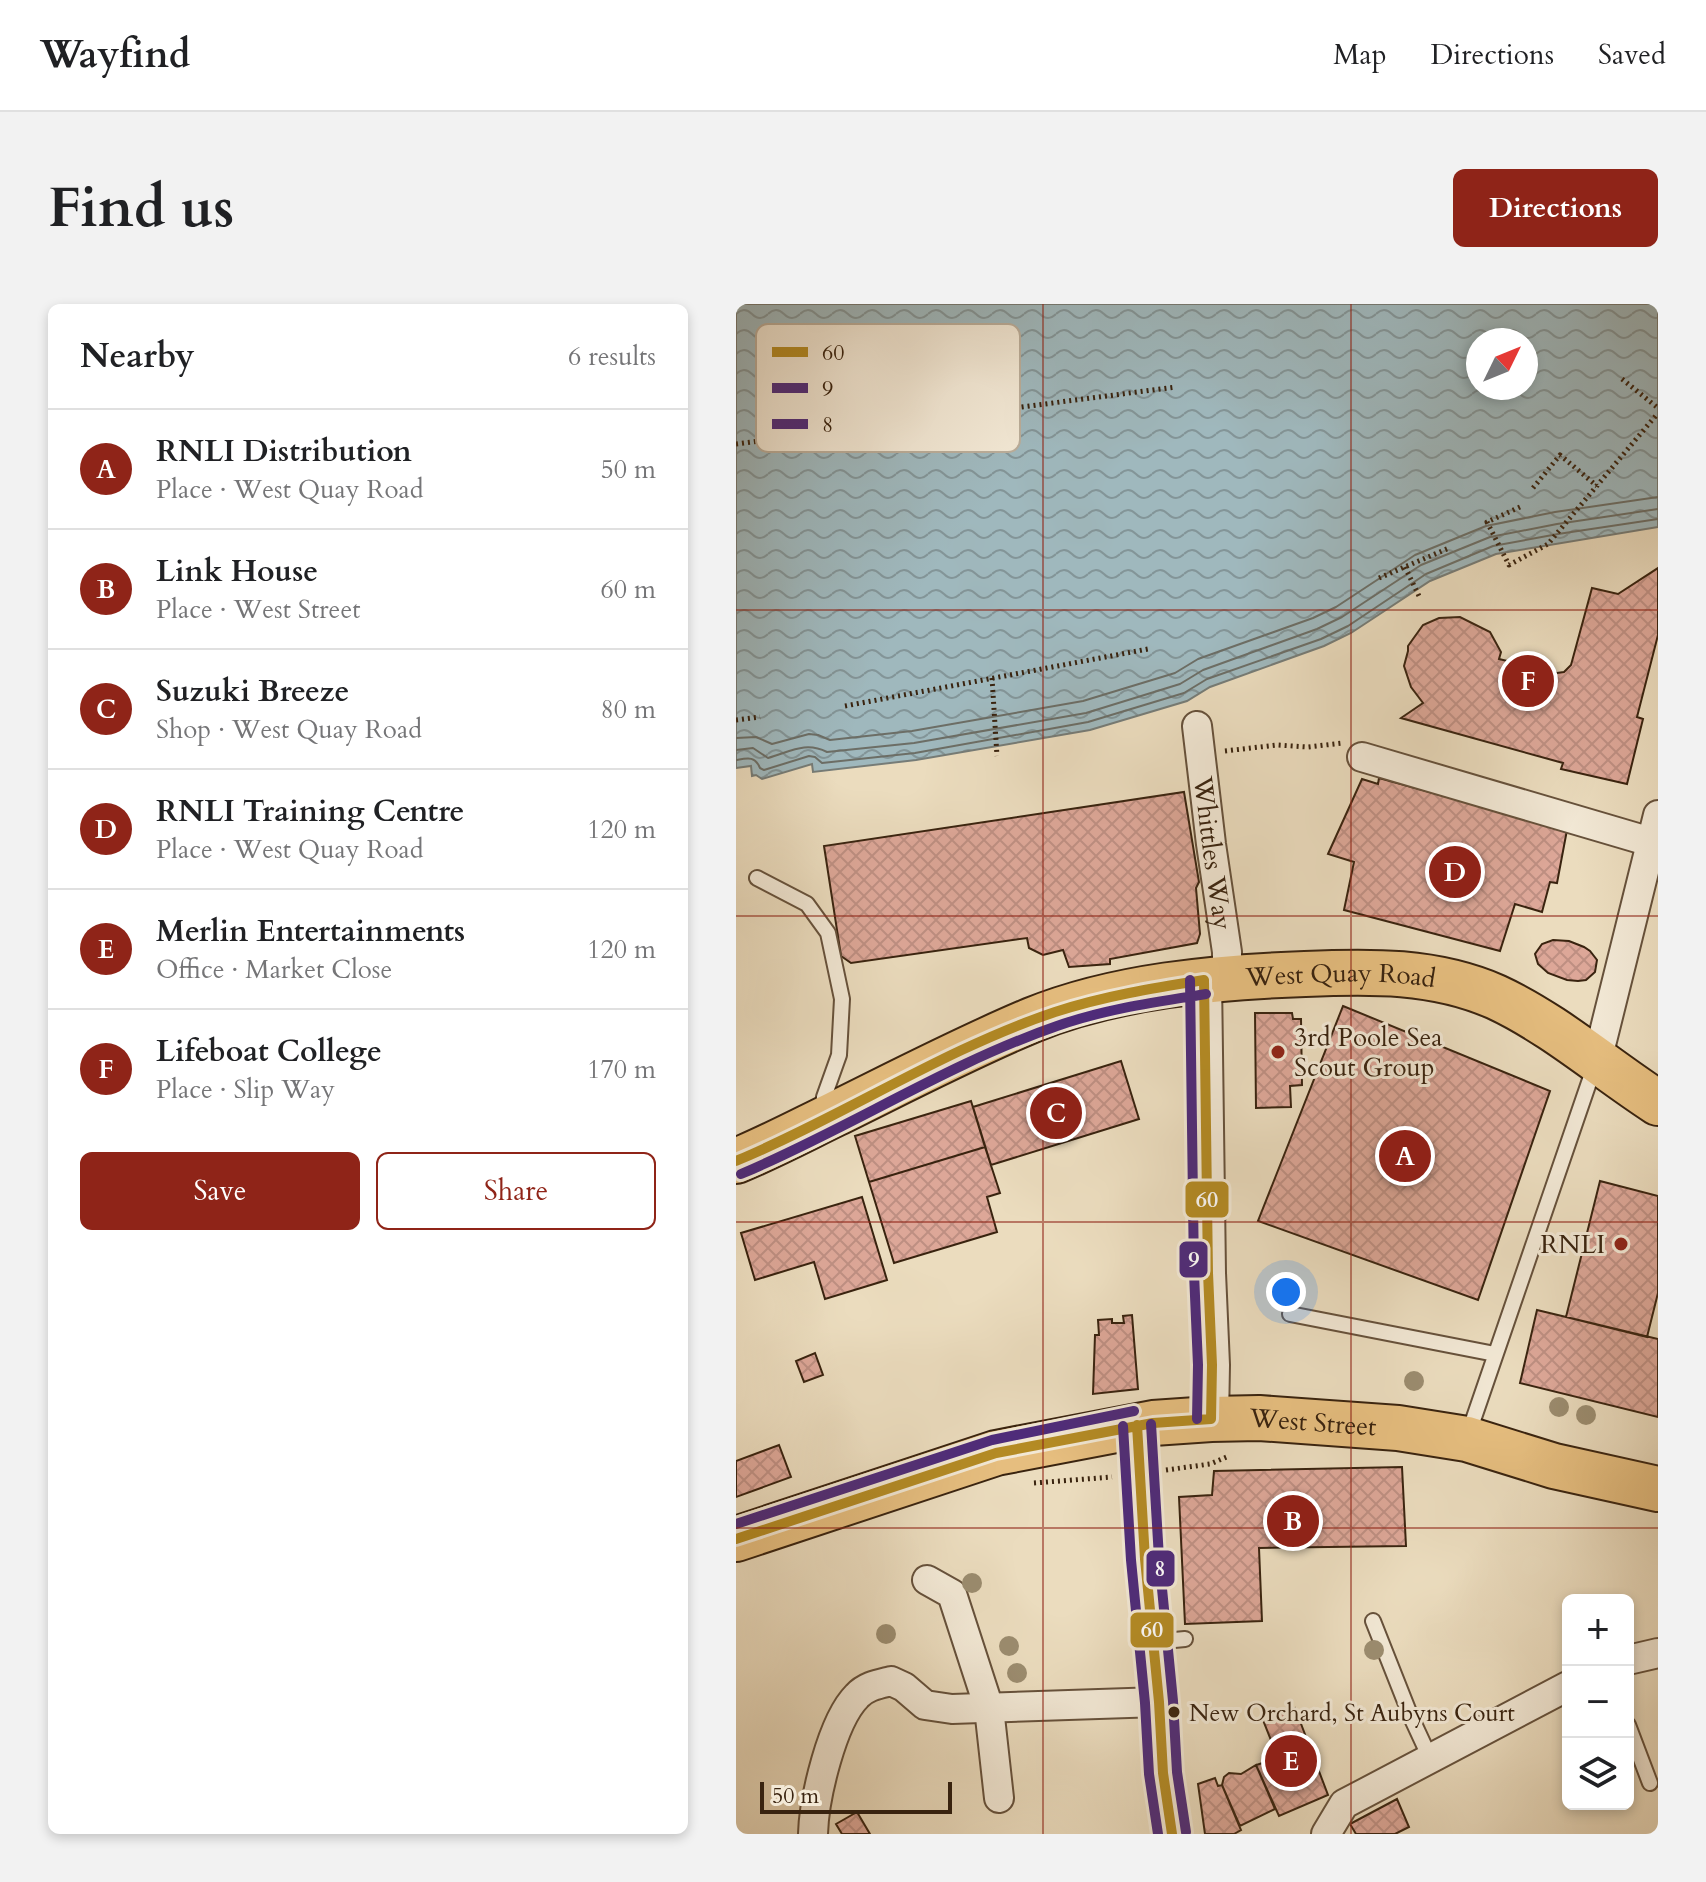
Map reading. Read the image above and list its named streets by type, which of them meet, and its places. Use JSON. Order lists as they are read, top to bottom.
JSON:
{
  "streets": {
    "highway": ["West Quay Road", "West Street"],
    "street": ["Whittles Way"]
  },
  "crossings": [
    ["Whittles Way", "West Quay Road"]
  ],
  "places": ["3rd Poole Sea Scout Group", "RNLI", "New Orchard, St Aubyns Court"],
  "lines": ["transit line 60", "transit line 9", "transit line 8"],
  "legend": ["60", "9", "8"],
  "scale_bar": "50 m",
  "north": "top right",
  "page": {
    "header": "Wayfind",
    "nav": ["Map", "Directions", "Saved"],
    "buttons": [
      "Directions",
      ["Save", "Share"]
    ],
    "title": "Find us",
    "heading": ["Nearby", "6 results"],
    "list": [
      {
        "mark": "A",
        "name": "RNLI Distribution",
        "note": "Place · West Quay Road",
        "value": "50 m"
      },
      {
        "mark": "B",
        "name": "Link House",
        "note": "Place · West Street",
        "value": "60 m"
      },
      {
        "mark": "C",
        "name": "Suzuki Breeze",
        "note": "Shop · West Quay Road",
        "value": "80 m"
      },
      {
        "mark": "D",
        "name": "RNLI Training Centre",
        "note": "Place · West Quay Road",
        "value": "120 m"
      },
      {
        "mark": "E",
        "name": "Merlin Entertainments",
        "note": "Office · Market Close",
        "value": "120 m"
      },
      {
        "mark": "F",
        "name": "Lifeboat College",
        "note": "Place · Slip Way",
        "value": "170 m"
      }
    ],
    "pins": [
      "F",
      "D",
      "C",
      "A",
      "B",
      "E"
    ],
    "map_buttons": ["+", "−"],
    "scale": "50 m"
  }
}
